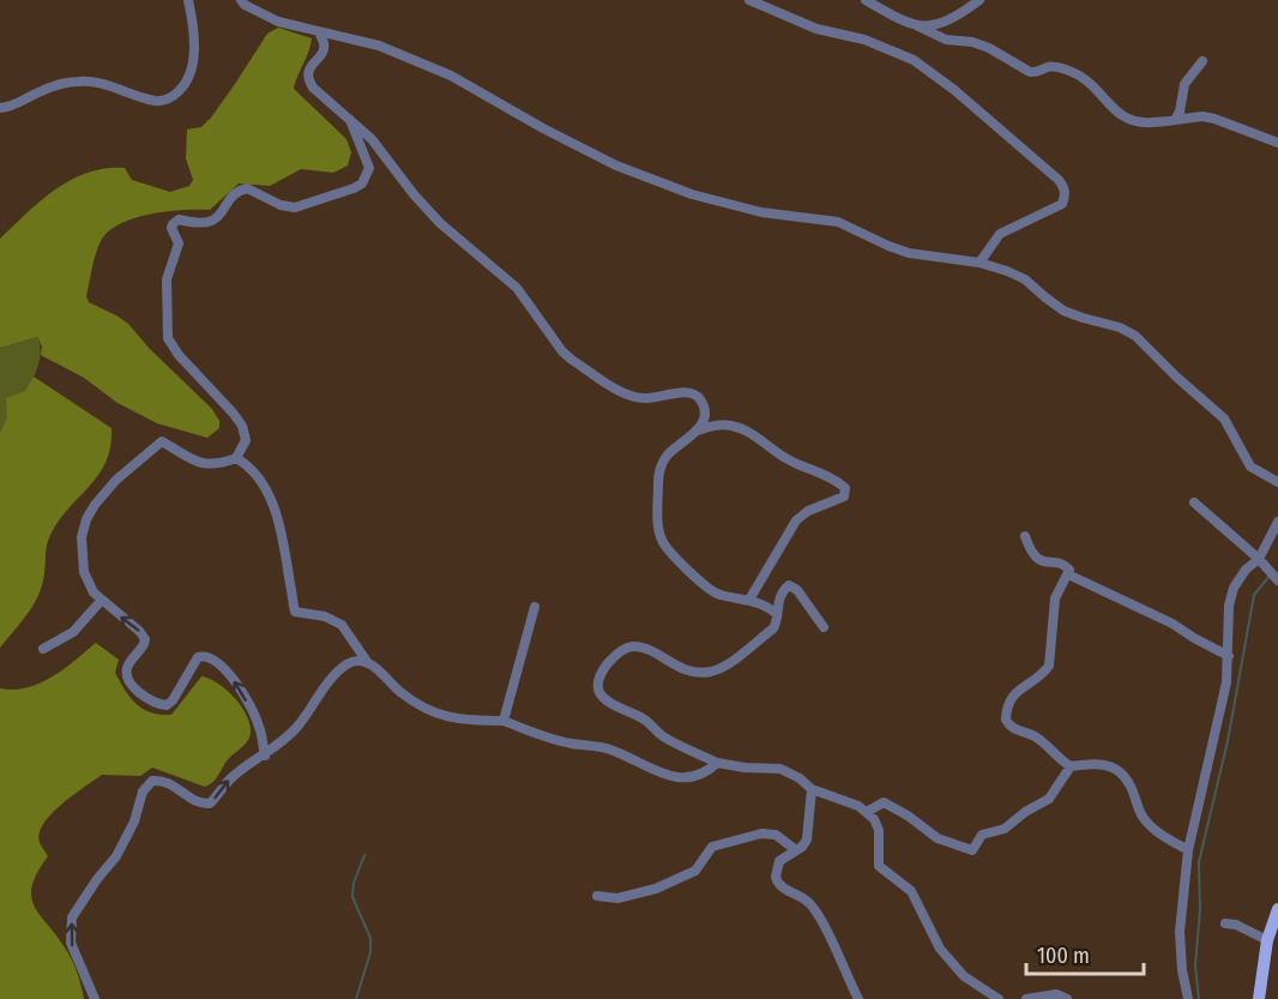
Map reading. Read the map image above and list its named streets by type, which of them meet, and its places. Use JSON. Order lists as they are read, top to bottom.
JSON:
{
  "scale_bar": "100 m"
}
